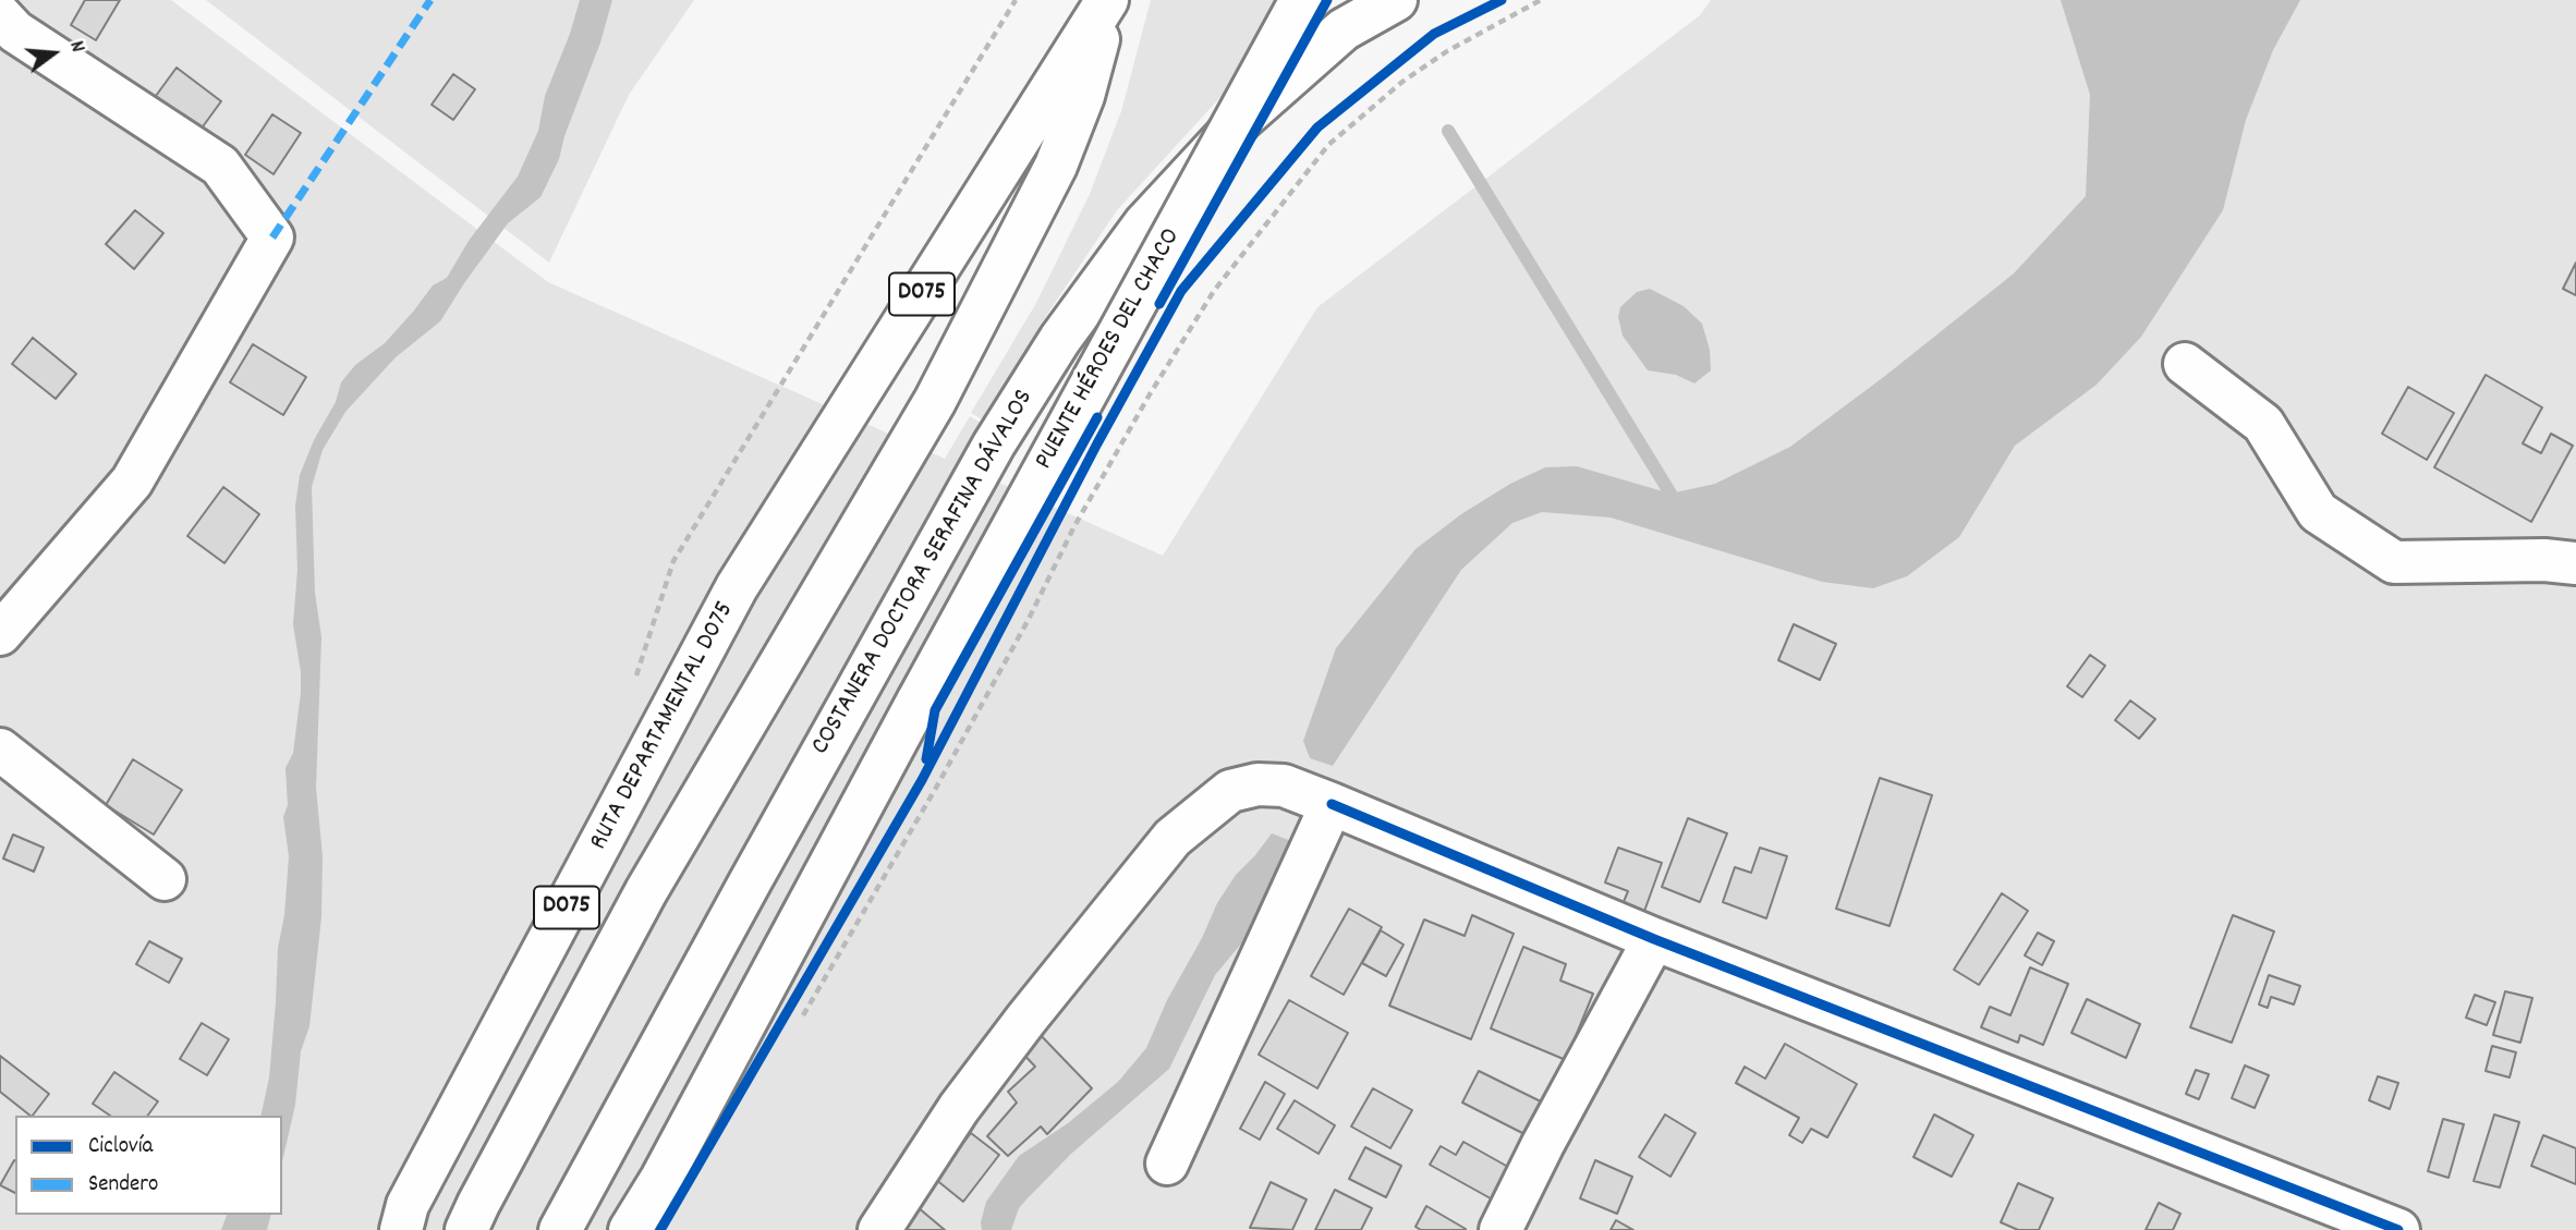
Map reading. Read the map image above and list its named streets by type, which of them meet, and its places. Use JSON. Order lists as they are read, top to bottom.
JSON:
{
  "streets": {
    "main road": [
      "D075",
      "PUENTE HÉROES DEL CHACO",
      "COSTANERA DOCTORA SERAFINA DÁVALOS",
      "RUTA DEPARTAMENTAL D075"
    ]
  },
  "legend": ["Ciclovía", "Sendero"],
  "north": "right"
}
